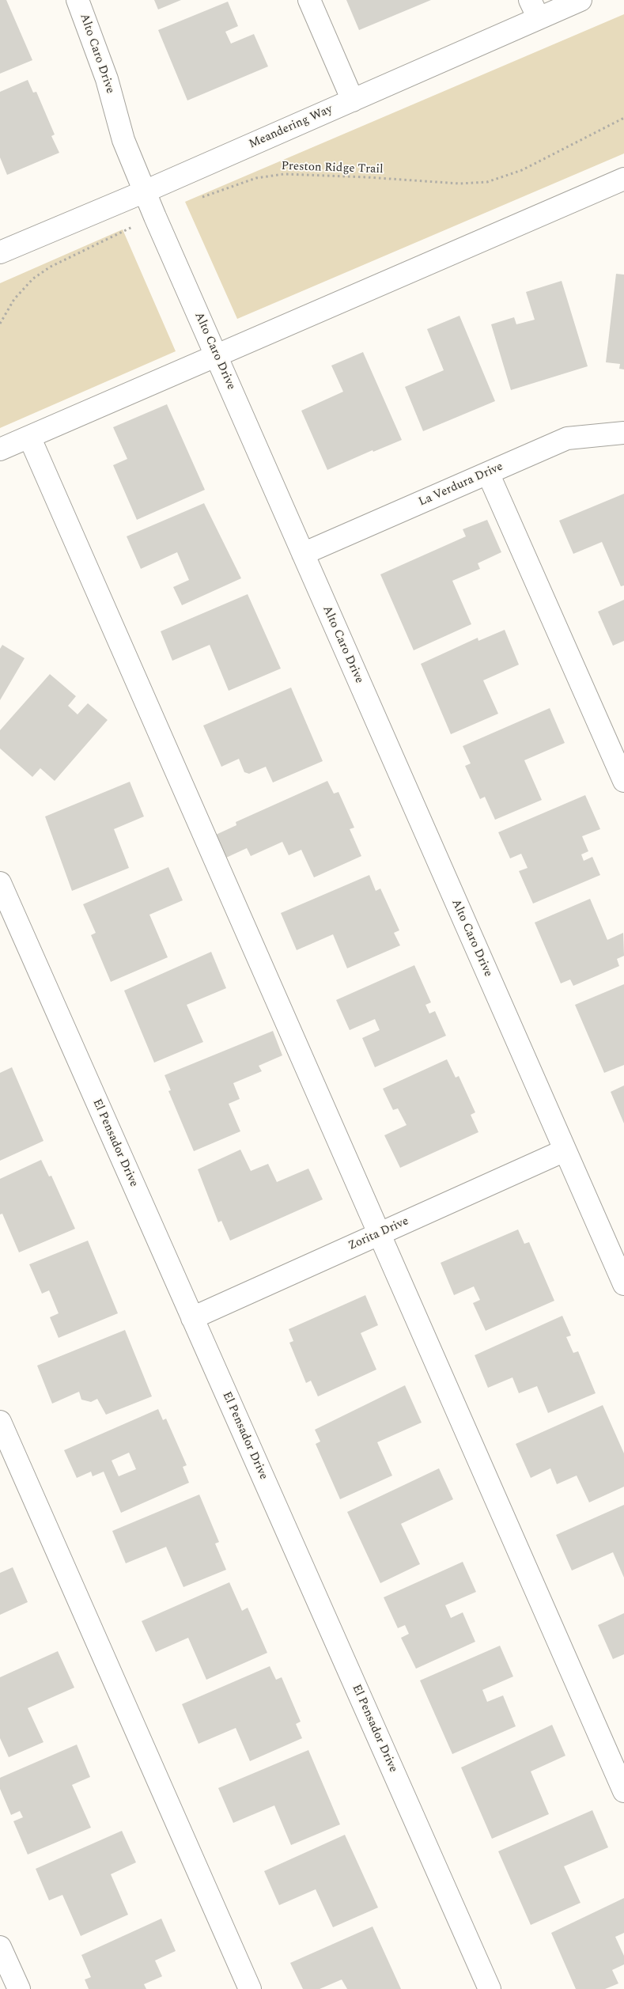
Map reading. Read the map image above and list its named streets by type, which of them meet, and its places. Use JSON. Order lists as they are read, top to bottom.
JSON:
{
  "streets": {
    "street": [
      "Alto Caro Drive",
      "Meandering Way",
      "La Verdura Drive",
      "El Pensador Drive",
      "Zorita Drive"
    ],
    "path": ["Preston Ridge Trail"]
  },
  "crossings": [
    ["Alto Caro Drive", "Meandering Way"],
    ["Alto Caro Drive", "La Verdura Drive"],
    ["Alto Caro Drive", "Zorita Drive"],
    ["El Pensador Drive", "Zorita Drive"]
  ]
}
